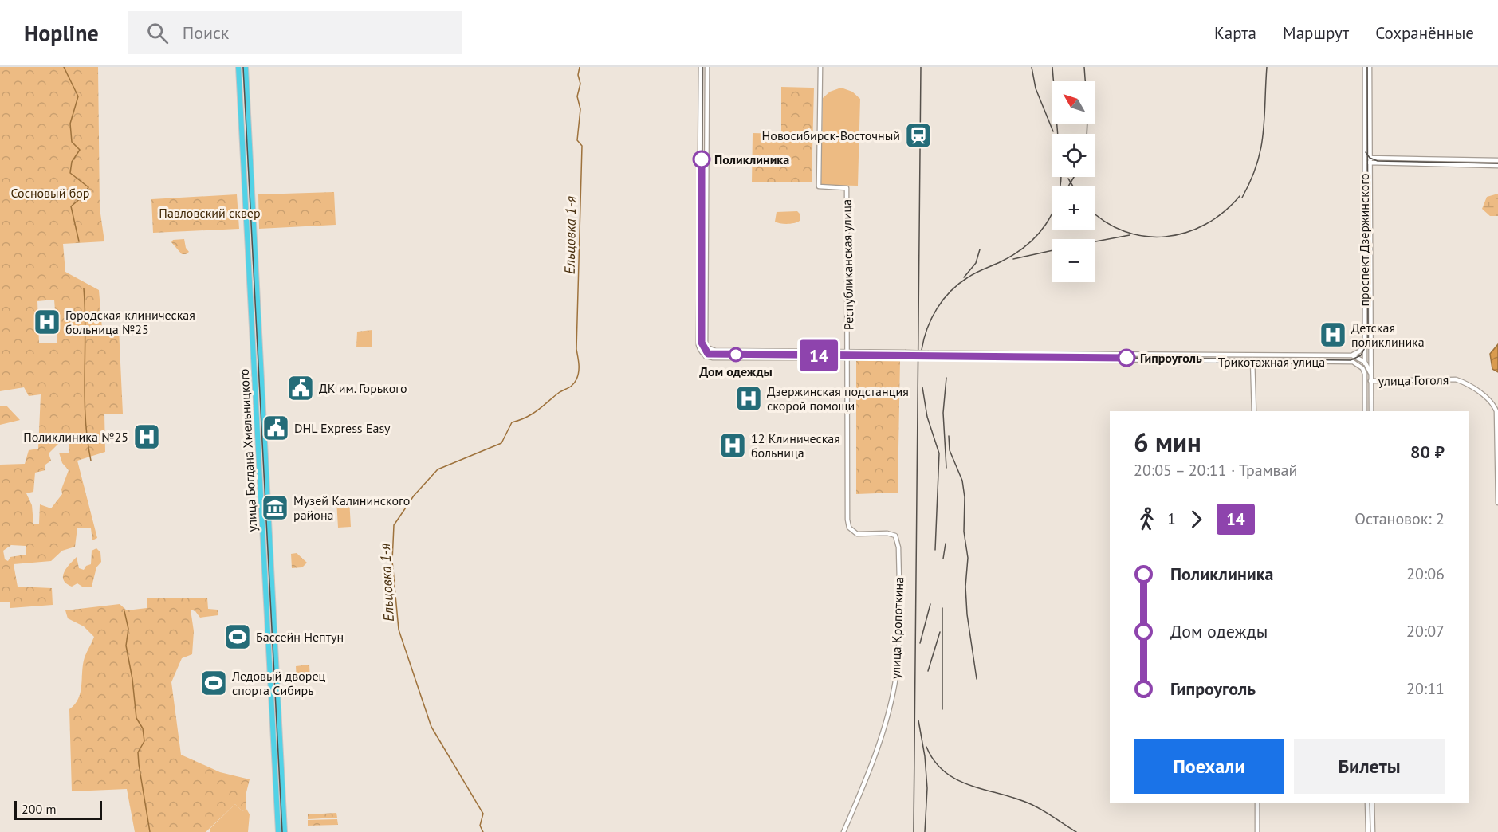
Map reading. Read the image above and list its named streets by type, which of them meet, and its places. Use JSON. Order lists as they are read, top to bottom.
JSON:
{
  "streets": {
    "highway": ["улица Богдана Хмельницкого"],
    "main road": [
      "проспект Дзержинского",
      "Республиканская улица",
      "Трикотажная улица",
      "улица Гоголя",
      "улица Кропоткина"
    ]
  },
  "crossings": [
    ["проспект Дзержинского", "улица Гоголя"],
    ["Республиканская улица", "Трикотажная улица"],
    ["Республиканская улица", "улица Кропоткина"]
  ],
  "water": ["Ельцовка 1-я"],
  "parks": ["Сосновый бор", "Павловский сквер"],
  "places": {
    "station": ["Новосибирск-Восточный"],
    "other": ["Поликлиника", "Дом одежды", "Гипроуголь"],
    "hospital": [
      "Городская клиническая больница №25",
      "Детская поликлиника",
      "Дзержинская подстанция скорой помощи",
      "Поликлиника №25",
      "12 Клиническая больница"
    ],
    "public building": ["ДК им. Горького", "DHL Express Easy"],
    "museum": ["Музей Калининского района"],
    "sports": ["Бассейн Нептун", "Ледовый дворец спорта Сибирь"]
  },
  "lines": ["tram line 14"],
  "scale_bar": "200 m",
  "north": "top left",
  "page": {
    "header": "Hopline",
    "search": "Поиск",
    "nav": ["Карта", "Маршрут", "Сохранённые"],
    "on_map": "14",
    "map_buttons": ["+", "−"],
    "heading": ["6 мин", "20:05 – 20:11 · Трамвай", "80 ₽"],
    "legs": ["1", "14", "Остановок: 2"],
    "list": [
      {
        "name": "Поликлиника",
        "value": "20:06"
      },
      {
        "name": "Дом одежды",
        "value": "20:07"
      },
      {
        "name": "Гипроуголь",
        "value": "20:11"
      }
    ],
    "buttons": ["Поехали", "Билеты"],
    "scale": "200 m"
  }
}
